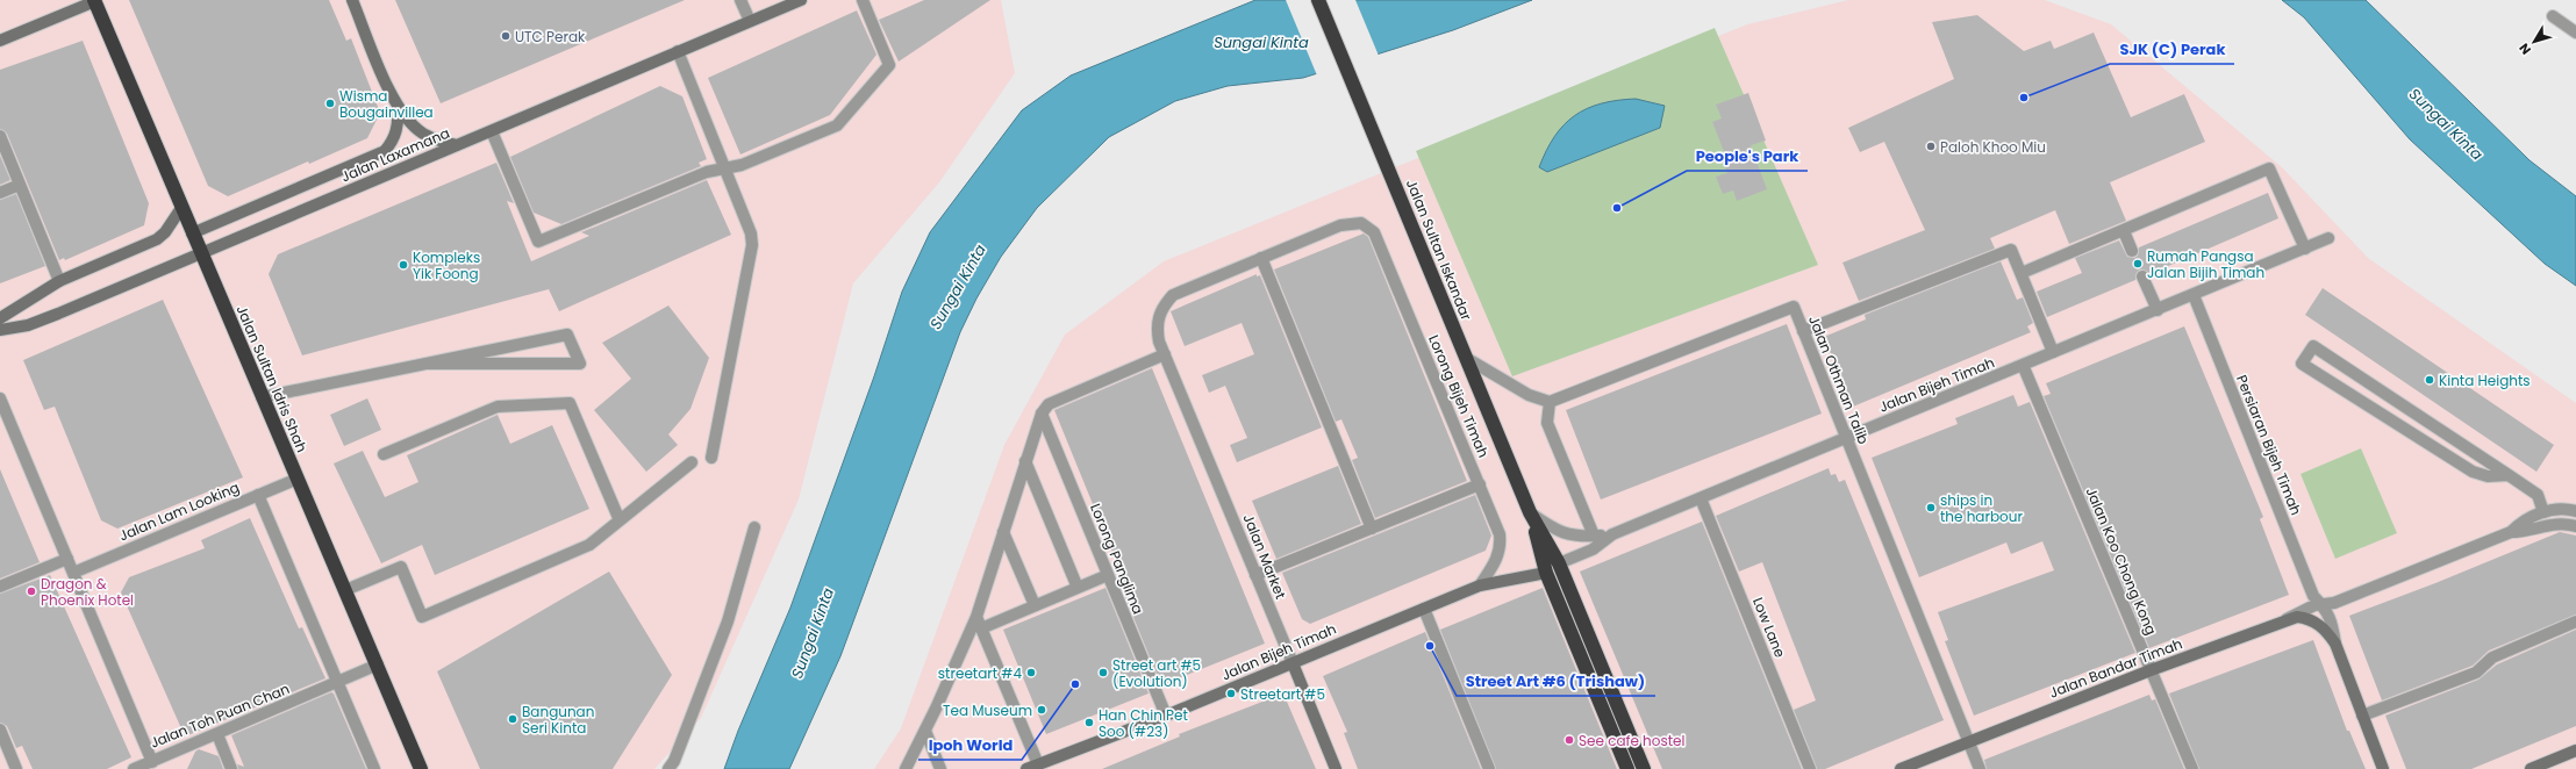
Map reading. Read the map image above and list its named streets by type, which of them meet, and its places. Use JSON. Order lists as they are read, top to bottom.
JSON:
{
  "streets": {
    "highway": ["Jalan Sultan Iskandar", "Jalan Sultan Idris Shah"],
    "street": [
      "Jalan Laxamana",
      "Jalan Othman Talib",
      "Jalan Bijeh Timah",
      "Lorong Bijeh Timah",
      "Persiaran Bijeh Timah",
      "Jalan Lam Looking",
      "Jalan Market",
      "Lorong Panglima",
      "Jalan Koo Chong Kong",
      "Low Lane",
      "Jalan Bandar Timah",
      "Jalan Toh Puan Chan"
    ]
  },
  "crossings": [
    ["Jalan Laxamana", "Jalan Sultan Idris Shah"],
    ["Jalan Sultan Iskandar", "Jalan Bijeh Timah"],
    ["Jalan Sultan Idris Shah", "Jalan Lam Looking"],
    ["Jalan Sultan Idris Shah", "Jalan Toh Puan Chan"],
    ["Jalan Othman Talib", "Jalan Bijeh Timah"],
    ["Jalan Othman Talib", "Jalan Bandar Timah"],
    ["Jalan Bijeh Timah", "Lorong Bijeh Timah"],
    ["Jalan Bijeh Timah", "Persiaran Bijeh Timah"],
    ["Jalan Bijeh Timah", "Jalan Market"],
    ["Jalan Bijeh Timah", "Lorong Panglima"],
    ["Jalan Bijeh Timah", "Jalan Koo Chong Kong"],
    ["Jalan Bijeh Timah", "Low Lane"],
    ["Lorong Bijeh Timah", "Jalan Market"],
    ["Persiaran Bijeh Timah", "Jalan Bandar Timah"],
    ["Jalan Lam Looking", "Jalan Toh Puan Chan"],
    ["Jalan Koo Chong Kong", "Jalan Bandar Timah"]
  ],
  "water": ["Sungai Kinta"],
  "places": [
    "UTC Perak",
    "SJK (C) Perak",
    "Wisma Bougainvillea",
    "Paloh Khoo Miu",
    "People's Park",
    "Rumah Pangsa Jalan Bijih Timah",
    "Kompleks Yik Foong",
    "Kinta Heights",
    "ships in the harbour",
    "Dragon & Phoenix Hotel",
    "Street Art #6 (Trishaw)",
    "streetart #4",
    "Street art #5 (Evolution)",
    "Ipoh World",
    "Streetart #5",
    "Tea Museum",
    "Bangunan Seri Kinta",
    "Han Chin Pet Soo (#23)",
    "See cafe hostel"
  ],
  "north": "bottom left"
}
